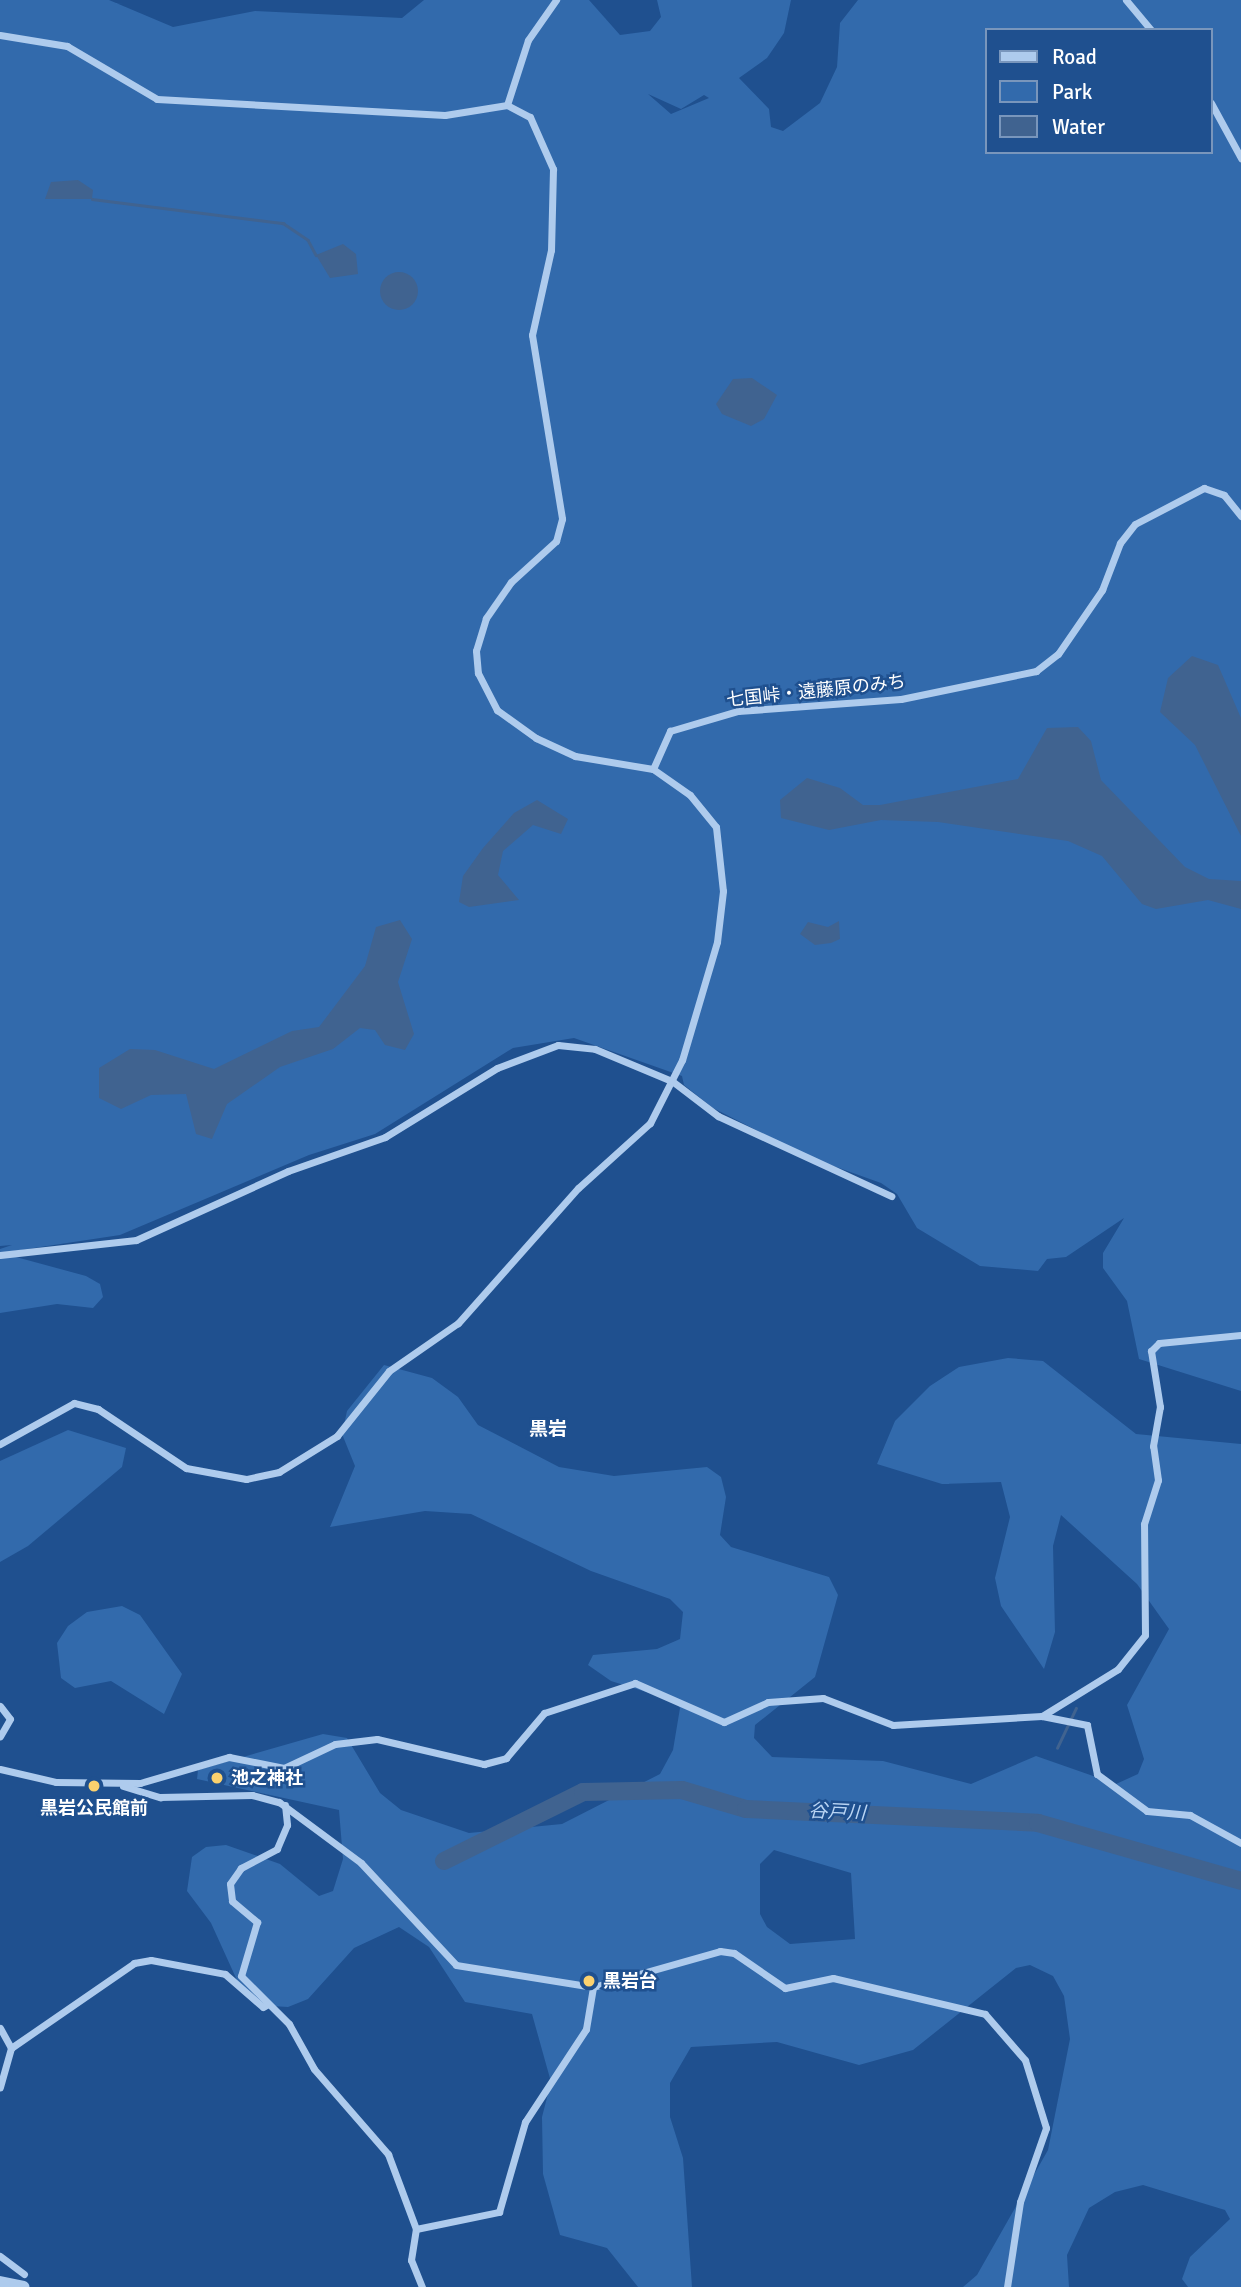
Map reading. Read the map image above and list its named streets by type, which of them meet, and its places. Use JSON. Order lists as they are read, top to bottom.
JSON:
{
  "streets": {
    "street": ["七国峠・遠藤原のみち"]
  },
  "districts": ["黒岩"],
  "water": ["谷戸川"],
  "places": ["池之神社", "黒岩公民館前", "黒岩台"],
  "legend": ["Road", "Park", "Water"]
}
